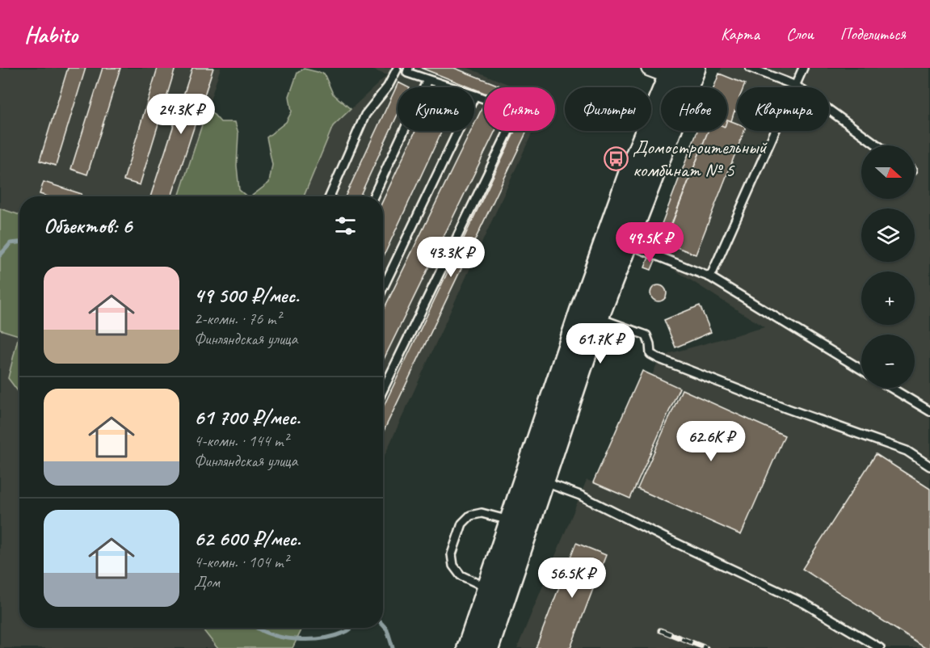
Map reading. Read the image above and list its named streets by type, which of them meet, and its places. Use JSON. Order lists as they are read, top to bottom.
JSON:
{
  "places": {
    "bus stop": ["Домостроительный комбинат № 5"]
  },
  "north": "right",
  "page": {
    "header": "Habito",
    "nav": ["Карта", "Слои", "Поделиться"],
    "chip": [
      "Купить",
      "Снять",
      "Фильтры",
      "Новое",
      "Квартира"
    ],
    "price": [
      "24.3K ₽",
      "49.5K ₽",
      "43.3K ₽",
      "61.7K ₽",
      "62.6K ₽",
      "56.5K ₽"
    ],
    "map_buttons": ["+", "−"],
    "heading": "Объектов: 6",
    "list": [
      {
        "name": "49 500 ₽/мес.",
        "note": "2-комн. · 76 m² · Финляндская улица"
      },
      {
        "name": "61 700 ₽/мес.",
        "note": "4-комн. · 144 m² · Финляндская улица"
      },
      {
        "name": "62 600 ₽/мес.",
        "note": "4-комн. · 104 m² · Дом"
      }
    ]
  }
}
